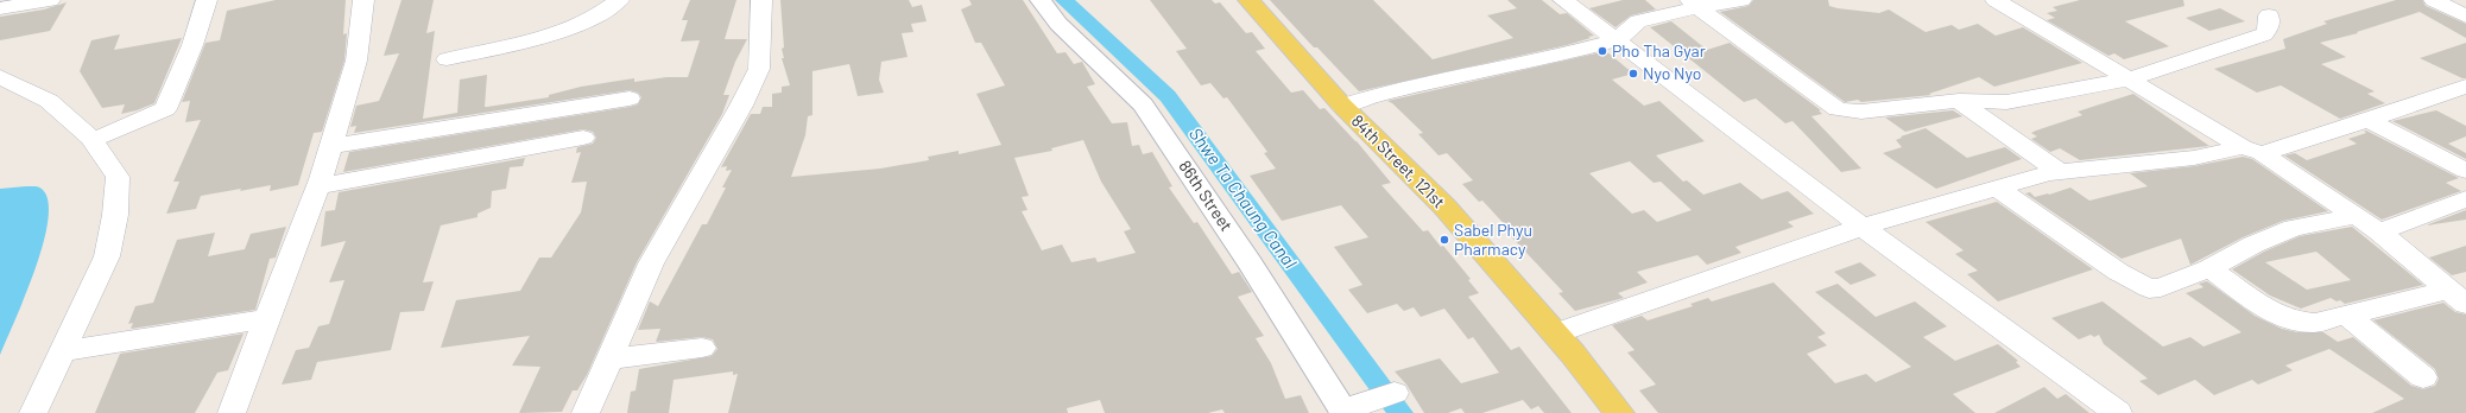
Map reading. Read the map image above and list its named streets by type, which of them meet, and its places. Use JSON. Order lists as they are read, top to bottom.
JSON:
{
  "streets": {
    "main road": ["84th Street, 121st", "86th Street"]
  },
  "water": ["Shwe Ta Chaung Canal"],
  "places": ["Pho Tha Gyar", "Nyo Nyo", "Sabel Phyu Pharmacy"]
}
